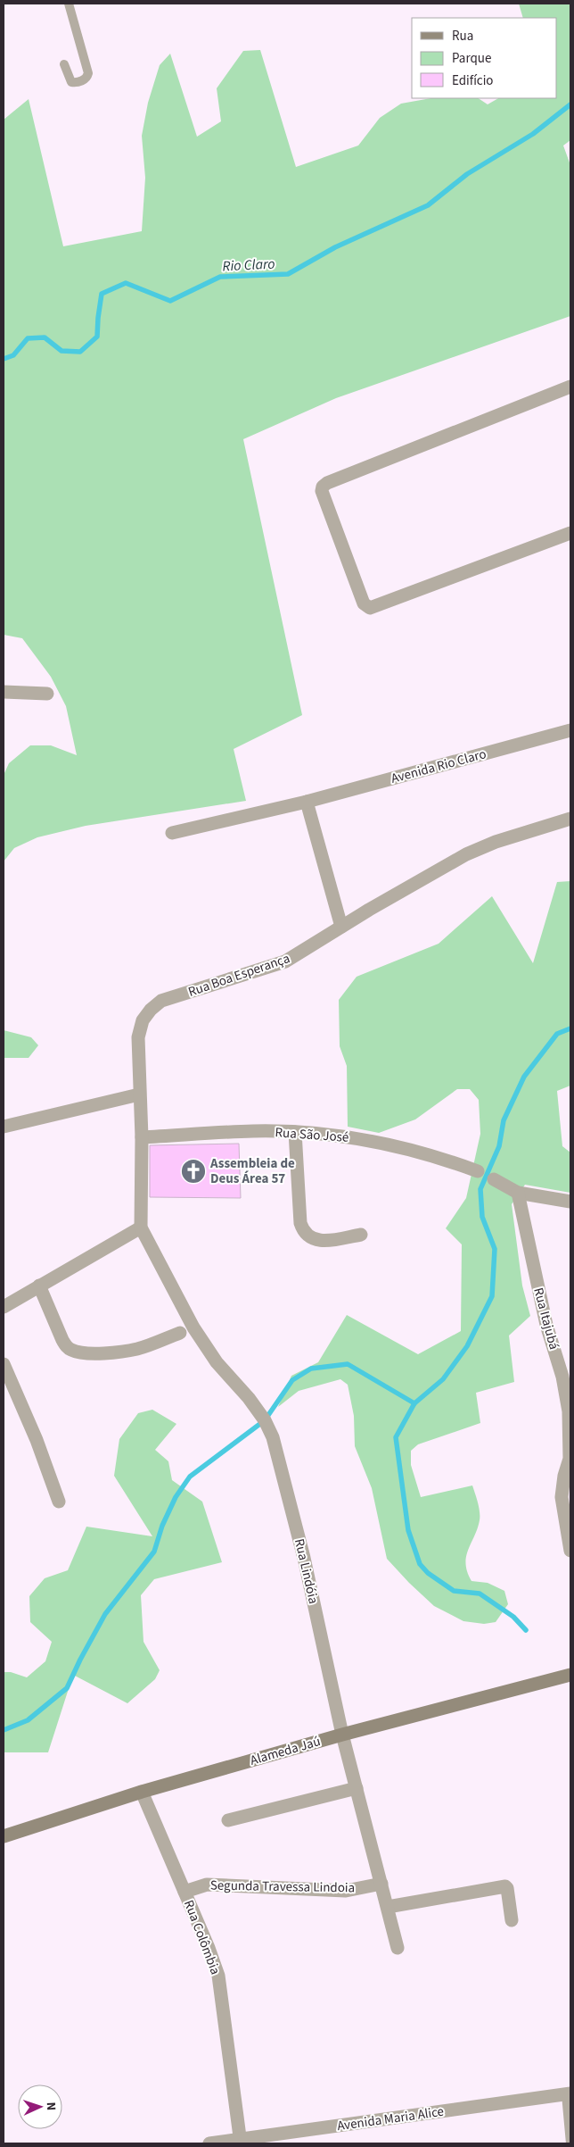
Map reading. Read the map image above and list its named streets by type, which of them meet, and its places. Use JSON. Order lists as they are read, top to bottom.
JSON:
{
  "streets": {
    "main road": ["Alameda Jaú"],
    "street": [
      "Avenida Rio Claro",
      "Rua Boa Esperança",
      "Rua São José",
      "Rua Itajubá",
      "Rua Lindóia",
      "Segunda Travessa Lindoia",
      "Rua Colômbia",
      "Avenida Maria Alice"
    ]
  },
  "crossings": [
    ["Rua Boa Esperança", "Rua São José"],
    ["Rua Boa Esperança", "Rua Lindóia"],
    ["Rua Lindóia", "Alameda Jaú"],
    ["Rua Lindóia", "Segunda Travessa Lindoia"],
    ["Alameda Jaú", "Rua Colômbia"],
    ["Segunda Travessa Lindoia", "Rua Colômbia"],
    ["Rua Colômbia", "Avenida Maria Alice"]
  ],
  "water": ["Rio Claro"],
  "places": {
    "church": ["Assembleia de Deus Área 57"]
  },
  "legend": ["Rua", "Parque", "Edifício"],
  "north": "right"
}
